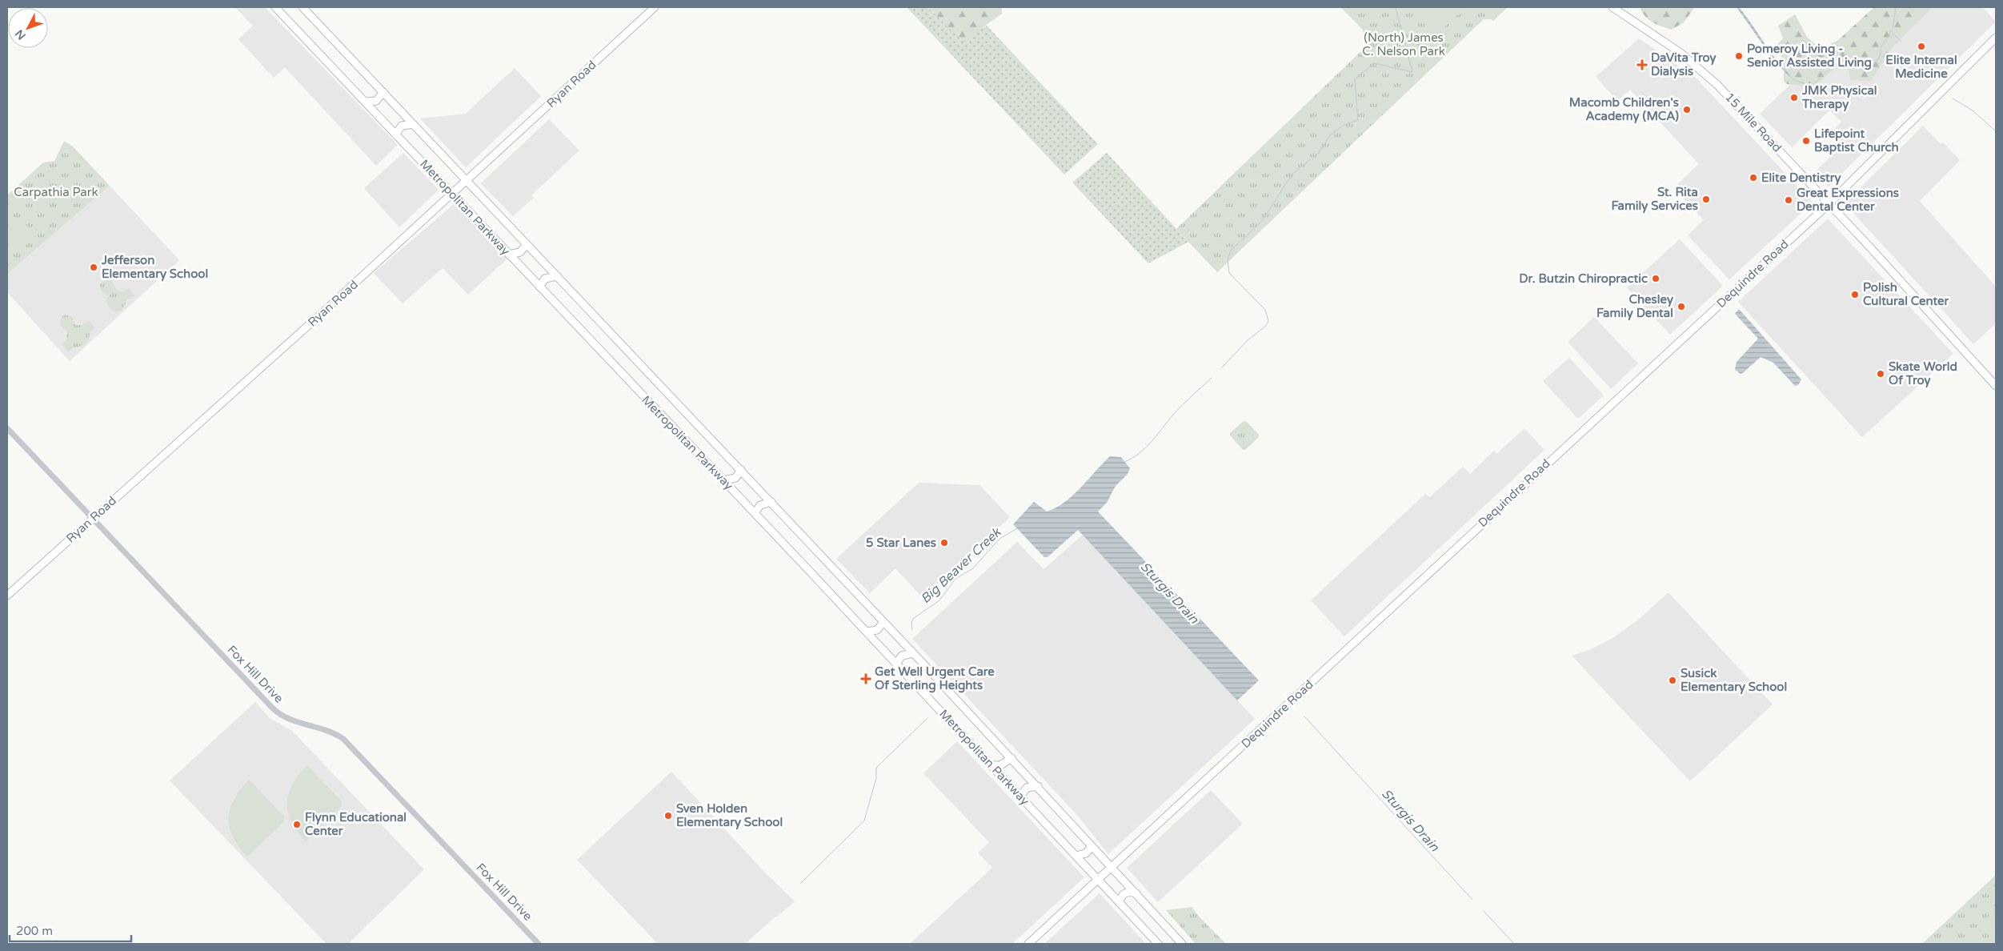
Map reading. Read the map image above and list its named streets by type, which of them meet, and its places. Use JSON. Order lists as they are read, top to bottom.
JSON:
{
  "streets": {
    "main road": [
      "Ryan Road",
      "15 Mile Road",
      "Metropolitan Parkway",
      "Dequindre Road"
    ],
    "street": ["Fox Hill Drive"]
  },
  "crossings": [
    ["Ryan Road", "Metropolitan Parkway"],
    ["Ryan Road", "Fox Hill Drive"],
    ["15 Mile Road", "Dequindre Road"],
    ["Metropolitan Parkway", "Dequindre Road"]
  ],
  "water": ["Big Beaver Creek", "Sturgis Drain"],
  "parks": ["(North) James C. Nelson Park", "Carpathia Park"],
  "places": {
    "other": [
      "Elite Internal Medicine",
      "Pomeroy Living - Senior Assisted Living",
      "JMK Physical Therapy",
      "Macomb Children's Academy (MCA)",
      "Lifepoint Baptist Church",
      "Elite Dentistry",
      "St. Rita Family Services",
      "Great Expressions Dental Center",
      "Jefferson Elementary School",
      "Dr. Butzin Chiropractic",
      "Polish Cultural Center",
      "Chesley Family Dental",
      "Skate World Of Troy",
      "5 Star Lanes",
      "Susick Elementary School",
      "Sven Holden Elementary School",
      "Flynn Educational Center"
    ],
    "health": ["DaVita Troy Dialysis", "Get Well Urgent Care Of Sterling Heights"]
  },
  "scale_bar": "200 m",
  "north": "bottom left"
}
